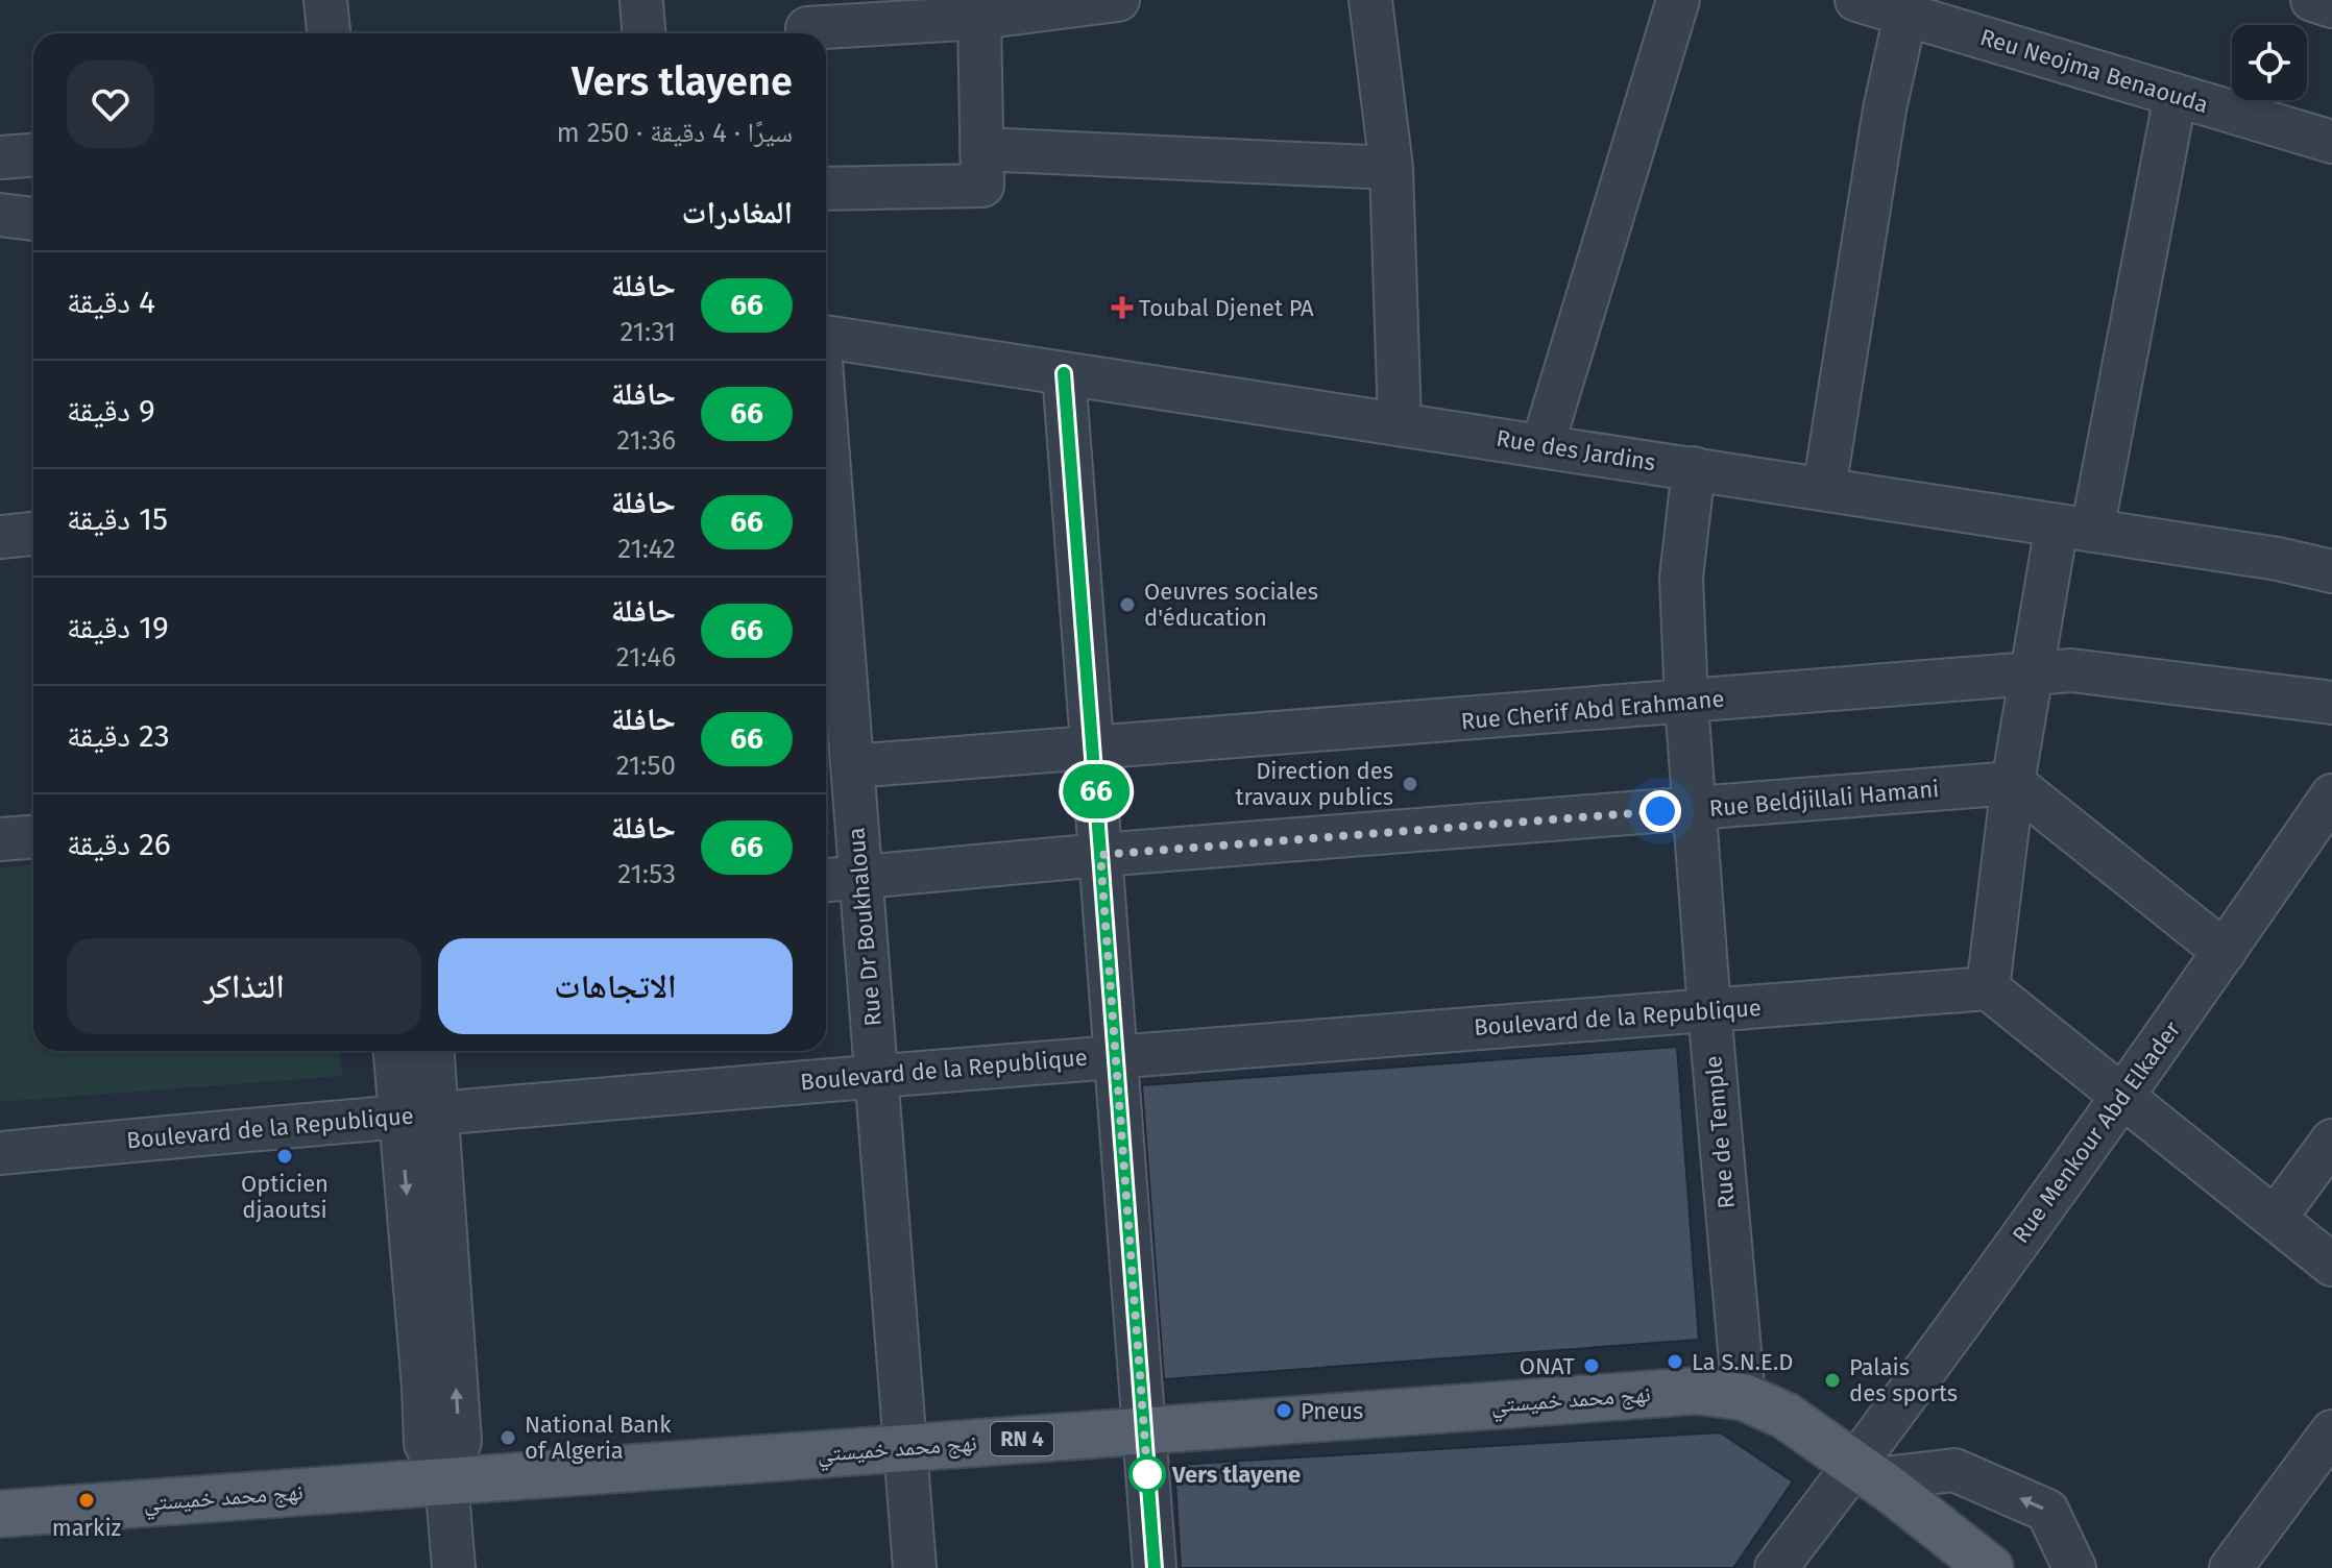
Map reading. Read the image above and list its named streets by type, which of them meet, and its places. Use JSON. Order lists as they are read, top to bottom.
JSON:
{
  "streets": {
    "main road": ["نهج محمد خميستي", "RN 4"],
    "street": [
      "Reu Neojma Benaouda",
      "Rue des Jardins",
      "Rue Cherif Abd Erahmane",
      "Rue Beldjillali Hamani",
      "Rue Dr Boukhaloua",
      "Boulevard de la Republique",
      "Rue de Temple",
      "Rue Menkour Abd Elkader"
    ]
  },
  "crossings": [
    ["Rue des Jardins", "Rue de Temple"],
    ["Rue Cherif Abd Erahmane", "Rue Dr Boukhaloua"],
    ["Rue Cherif Abd Erahmane", "Rue de Temple"],
    ["Rue Beldjillali Hamani", "Rue Dr Boukhaloua"],
    ["Rue Beldjillali Hamani", "Rue de Temple"],
    ["Rue Dr Boukhaloua", "Boulevard de la Republique"],
    ["Rue Dr Boukhaloua", "نهج محمد خميستي"],
    ["Boulevard de la Republique", "Rue de Temple"],
    ["Rue de Temple", "نهج محمد خميستي"],
    ["Rue Menkour Abd Elkader", "نهج محمد خميستي"]
  ],
  "places": {
    "health": ["Toubal Djenet PA"],
    "other": [
      "Oeuvres sociales d'éducation",
      "Direction des travaux publics",
      "Opticien djaoutsi",
      "La S.N.E.D",
      "ONAT",
      "Palais des sports",
      "Pneus",
      "National Bank of Algeria",
      "Vers tlayene",
      "markiz"
    ]
  },
  "lines": ["bus line 66"],
  "page": {
    "on_map": "66",
    "heading": [
      ["Vers tlayene", "سيرًا · 4 دقيقة · 250 m"],
      "المغادرات"
    ],
    "list": [
      {
        "mark": "66",
        "name": "حافلة",
        "note": "21:31",
        "value": "4 دقيقة"
      },
      {
        "mark": "66",
        "name": "حافلة",
        "note": "21:36",
        "value": "9 دقيقة"
      },
      {
        "mark": "66",
        "name": "حافلة",
        "note": "21:42",
        "value": "15 دقيقة"
      },
      {
        "mark": "66",
        "name": "حافلة",
        "note": "21:46",
        "value": "19 دقيقة"
      },
      {
        "mark": "66",
        "name": "حافلة",
        "note": "21:50",
        "value": "23 دقيقة"
      },
      {
        "mark": "66",
        "name": "حافلة",
        "note": "21:53",
        "value": "26 دقيقة"
      }
    ],
    "buttons": ["الاتجاهات", "التذاكر"]
  }
}
